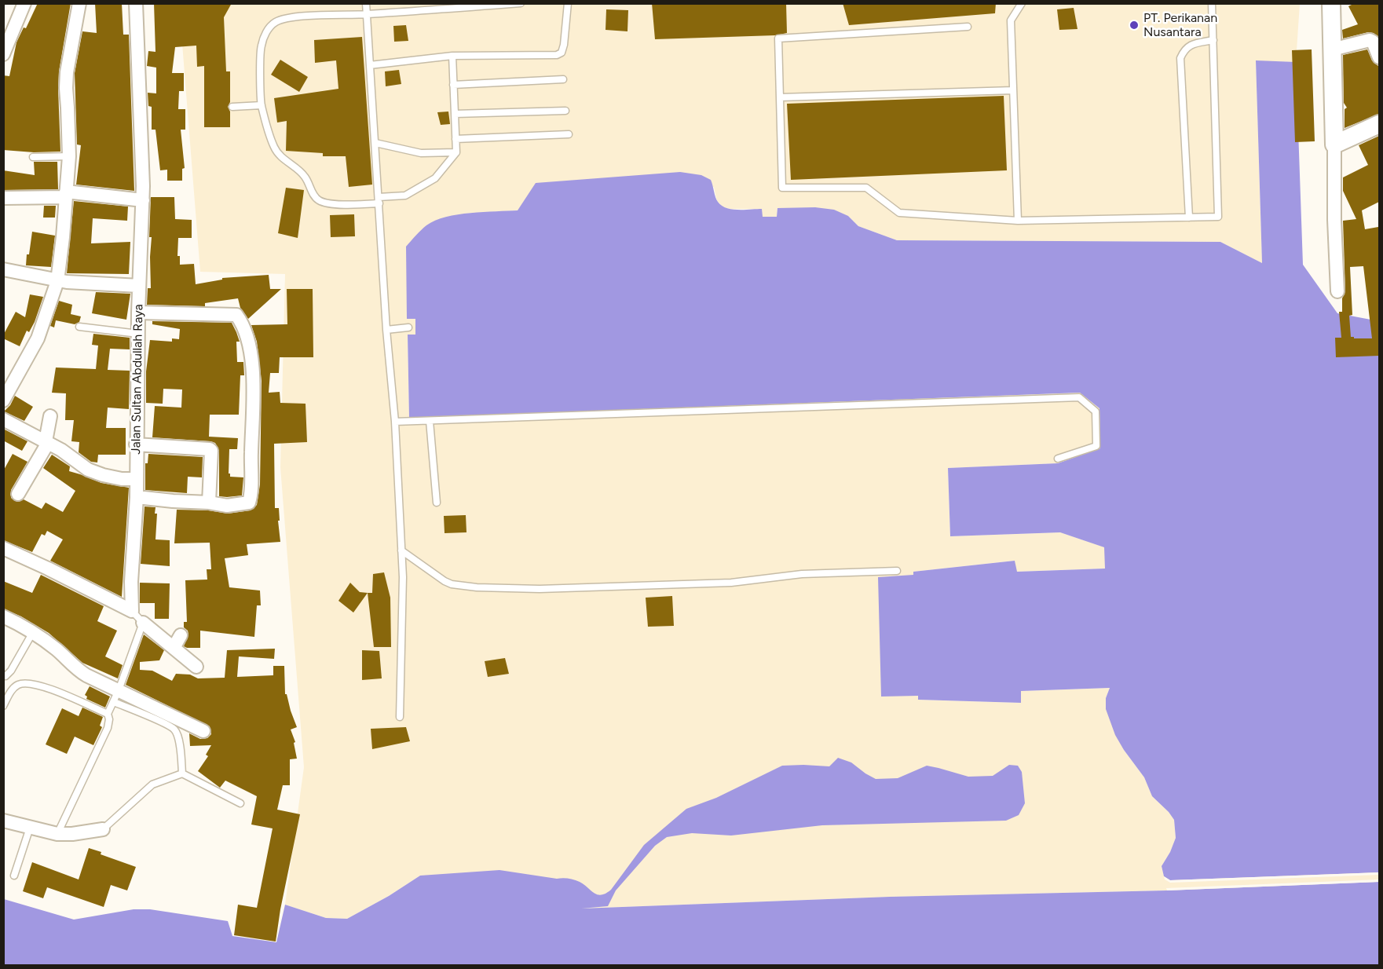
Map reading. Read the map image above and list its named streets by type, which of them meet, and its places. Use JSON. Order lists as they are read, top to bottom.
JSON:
{
  "streets": {
    "street": ["Jalan Sultan Abdullah Raya"]
  },
  "places": ["PT. Perikanan Nusantara"]
}
